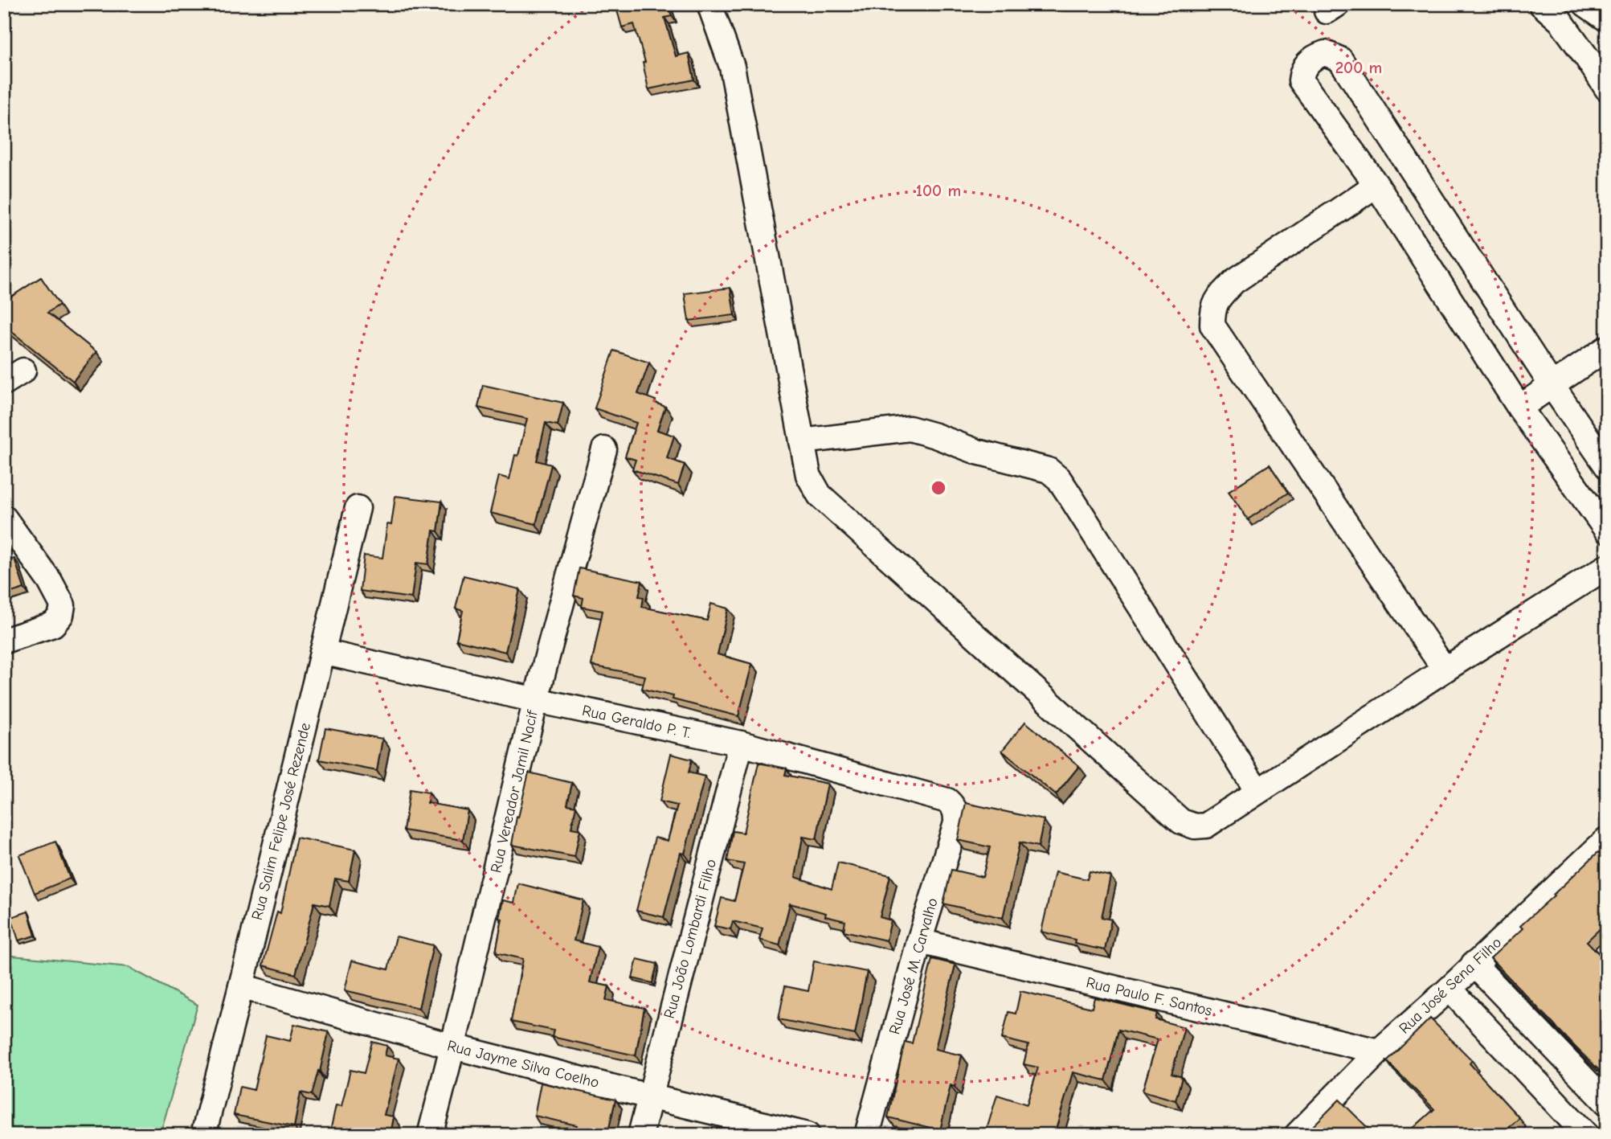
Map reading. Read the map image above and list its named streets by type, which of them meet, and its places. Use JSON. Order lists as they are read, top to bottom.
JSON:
{
  "streets": {
    "street": [
      "Rua Geraldo P. T.",
      "Rua Vereador Jamil Nacif",
      "Rua Salim Felipe José Rezende",
      "Rua João Lombardi Filho",
      "Rua José M. Carvalho",
      "Rua José Sena Filho",
      "Rua Paulo F. Santos",
      "Rua Jayme Silva Coelho"
    ]
  },
  "crossings": [
    ["Rua Geraldo P. T.", "Rua Vereador Jamil Nacif"],
    ["Rua Geraldo P. T.", "Rua Salim Felipe José Rezende"],
    ["Rua Geraldo P. T.", "Rua João Lombardi Filho"],
    ["Rua Geraldo P. T.", "Rua José M. Carvalho"],
    ["Rua Vereador Jamil Nacif", "Rua Jayme Silva Coelho"],
    ["Rua Salim Felipe José Rezende", "Rua Jayme Silva Coelho"],
    ["Rua João Lombardi Filho", "Rua Jayme Silva Coelho"],
    ["Rua José M. Carvalho", "Rua Paulo F. Santos"],
    ["Rua José Sena Filho", "Rua Paulo F. Santos"]
  ],
  "rings": ["200 m", "100 m"]
}
